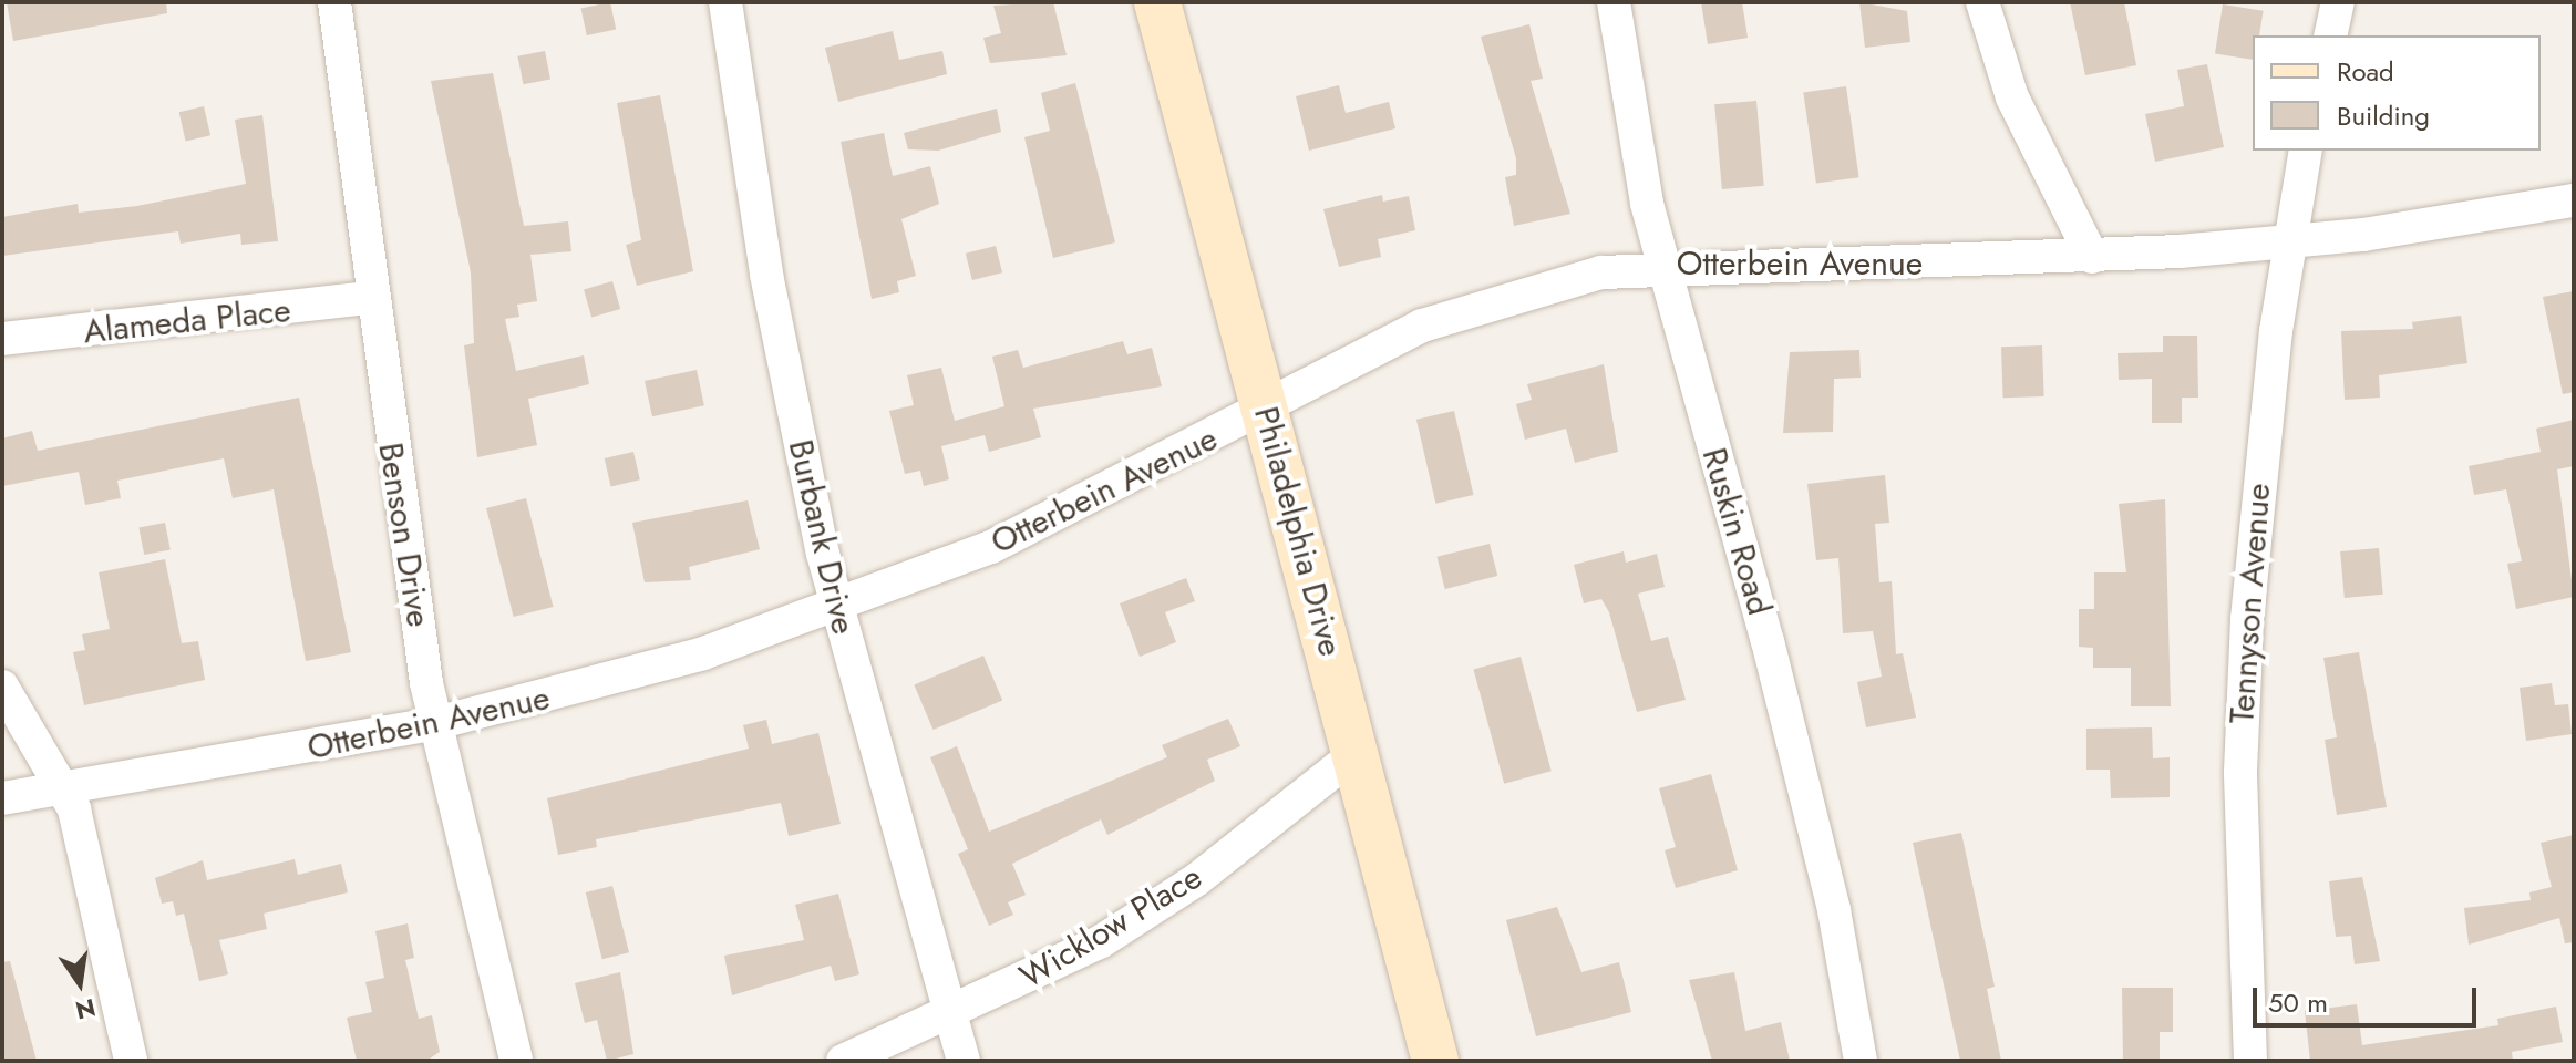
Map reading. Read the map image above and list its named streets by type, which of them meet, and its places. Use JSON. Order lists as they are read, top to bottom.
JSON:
{
  "streets": {
    "main road": ["Philadelphia Drive"],
    "street": [
      "Otterbein Avenue",
      "Alameda Place",
      "Ruskin Road",
      "Benson Drive",
      "Burbank Drive",
      "Tennyson Avenue",
      "Wicklow Place"
    ]
  },
  "crossings": [
    ["Otterbein Avenue", "Philadelphia Drive"],
    ["Otterbein Avenue", "Ruskin Road"],
    ["Otterbein Avenue", "Benson Drive"],
    ["Otterbein Avenue", "Burbank Drive"],
    ["Otterbein Avenue", "Tennyson Avenue"],
    ["Alameda Place", "Benson Drive"],
    ["Philadelphia Drive", "Wicklow Place"],
    ["Burbank Drive", "Wicklow Place"]
  ],
  "legend": ["Road", "Building"],
  "scale_bar": "50 m",
  "north": "bottom"
}
